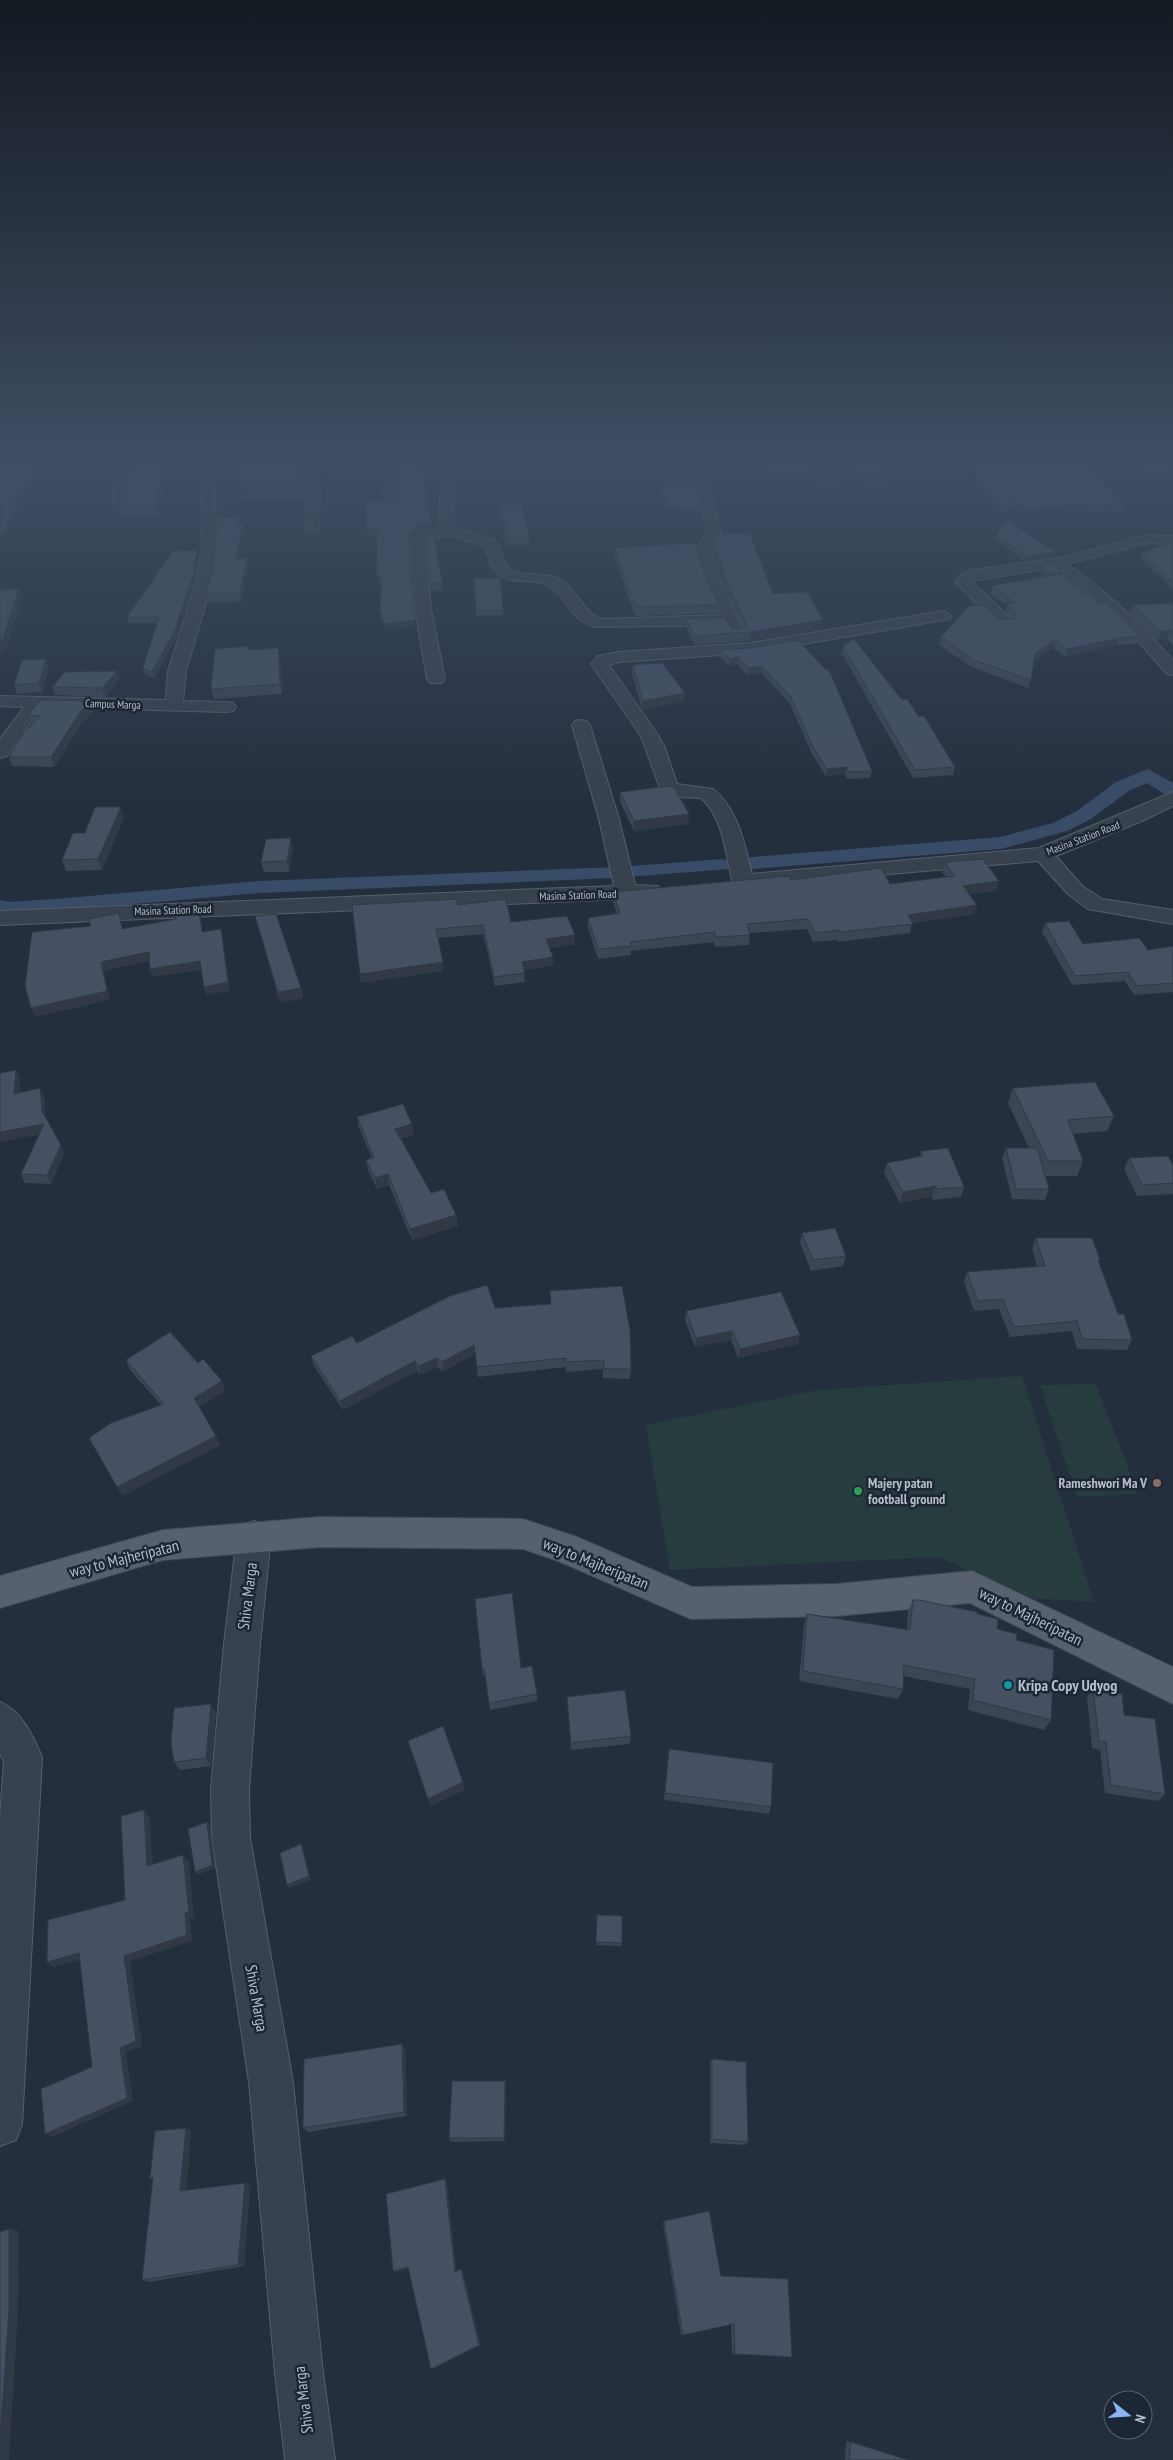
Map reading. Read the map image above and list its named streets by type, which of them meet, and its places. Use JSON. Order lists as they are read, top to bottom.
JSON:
{
  "streets": {
    "main road": ["way to Majheripatan"],
    "street": ["Campus Marga", "Masina Station Road", "Shiva Marga"]
  },
  "crossings": [
    ["way to Majheripatan", "Shiva Marga"]
  ],
  "places": ["Rameshwori Ma V", "Majery patan football ground", "Kripa Copy Udyog"],
  "north": "right"
}
